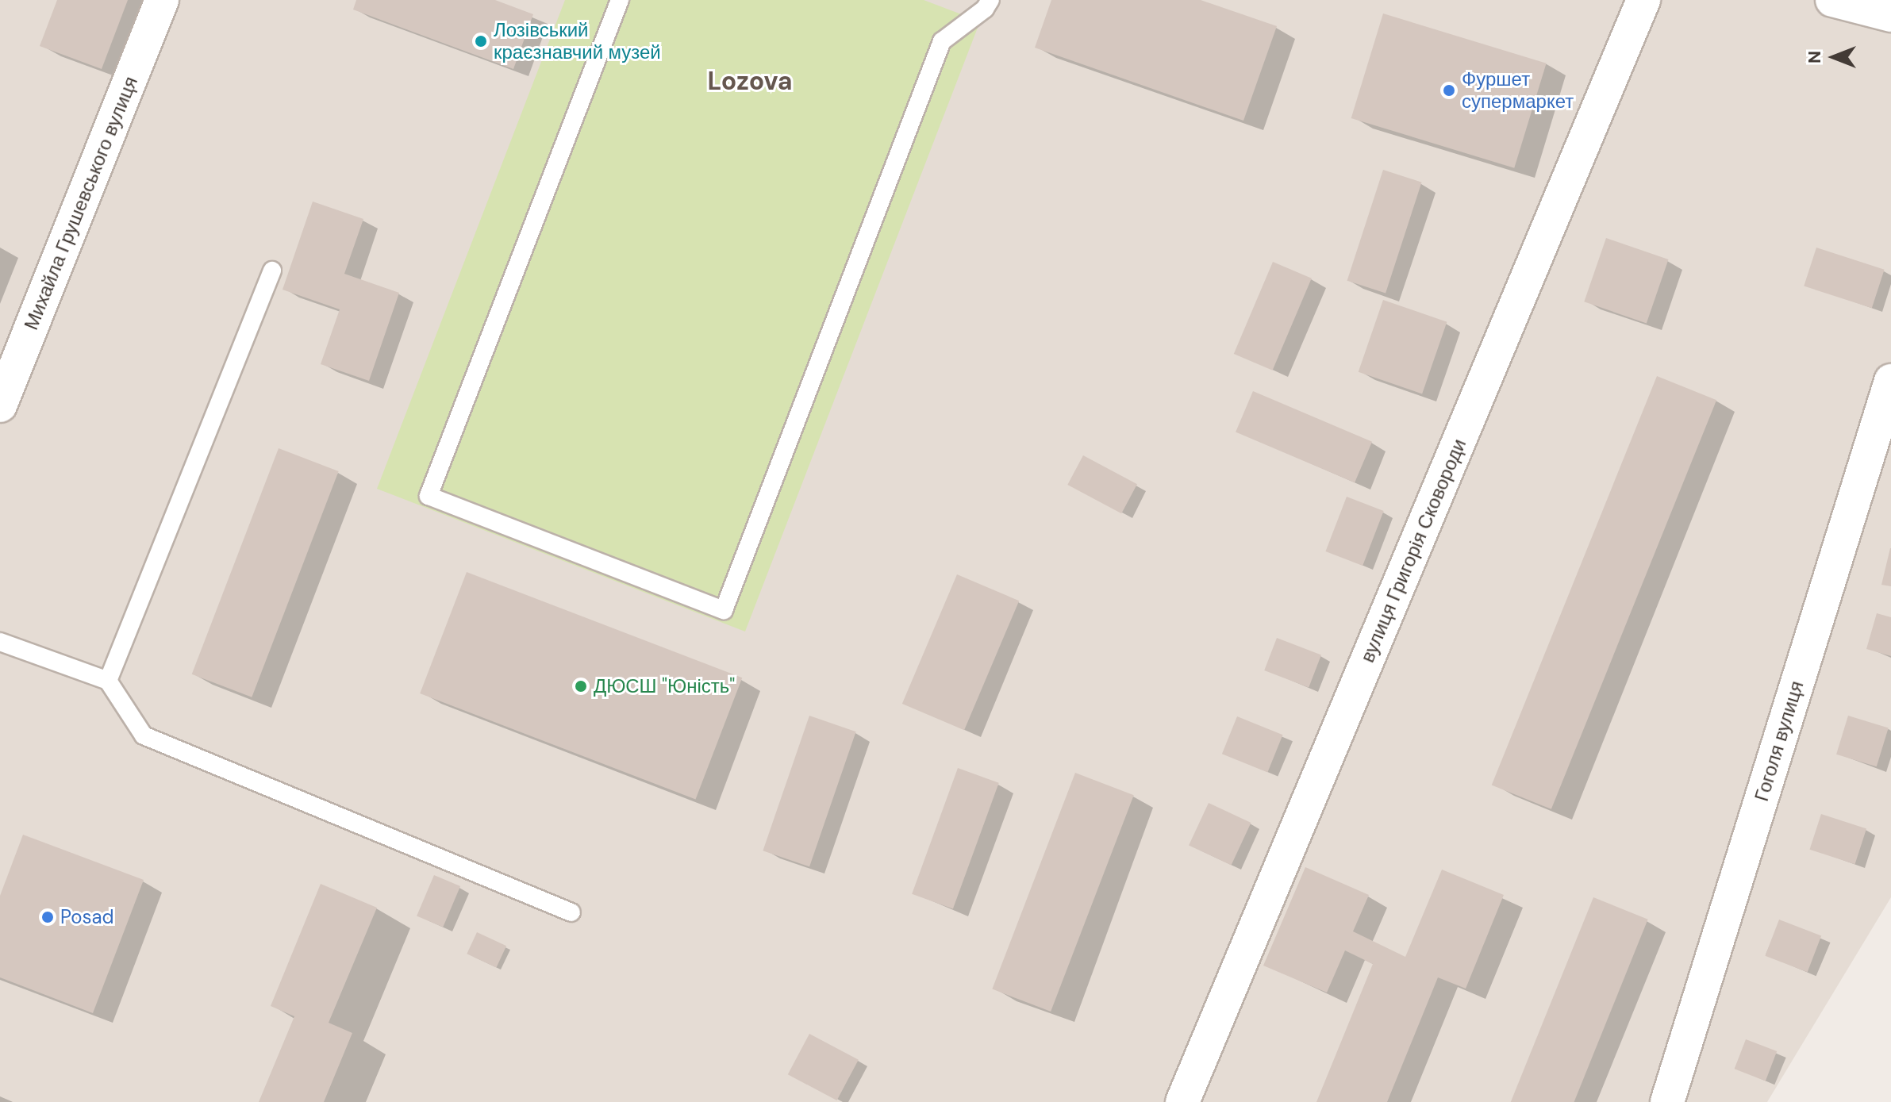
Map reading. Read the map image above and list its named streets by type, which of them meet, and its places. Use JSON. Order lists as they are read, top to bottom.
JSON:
{
  "streets": {
    "street": ["Михайла Грушевського вулиця", "вулиця Григорія Сковороди", "Гоголя вулиця"]
  },
  "districts": ["Lozova"],
  "places": [
    "Лозівський краєзнавчий музей",
    "Фуршет супермаркет",
    "ДЮСШ \"Юність\"",
    "Posad"
  ],
  "north": "left"
}
